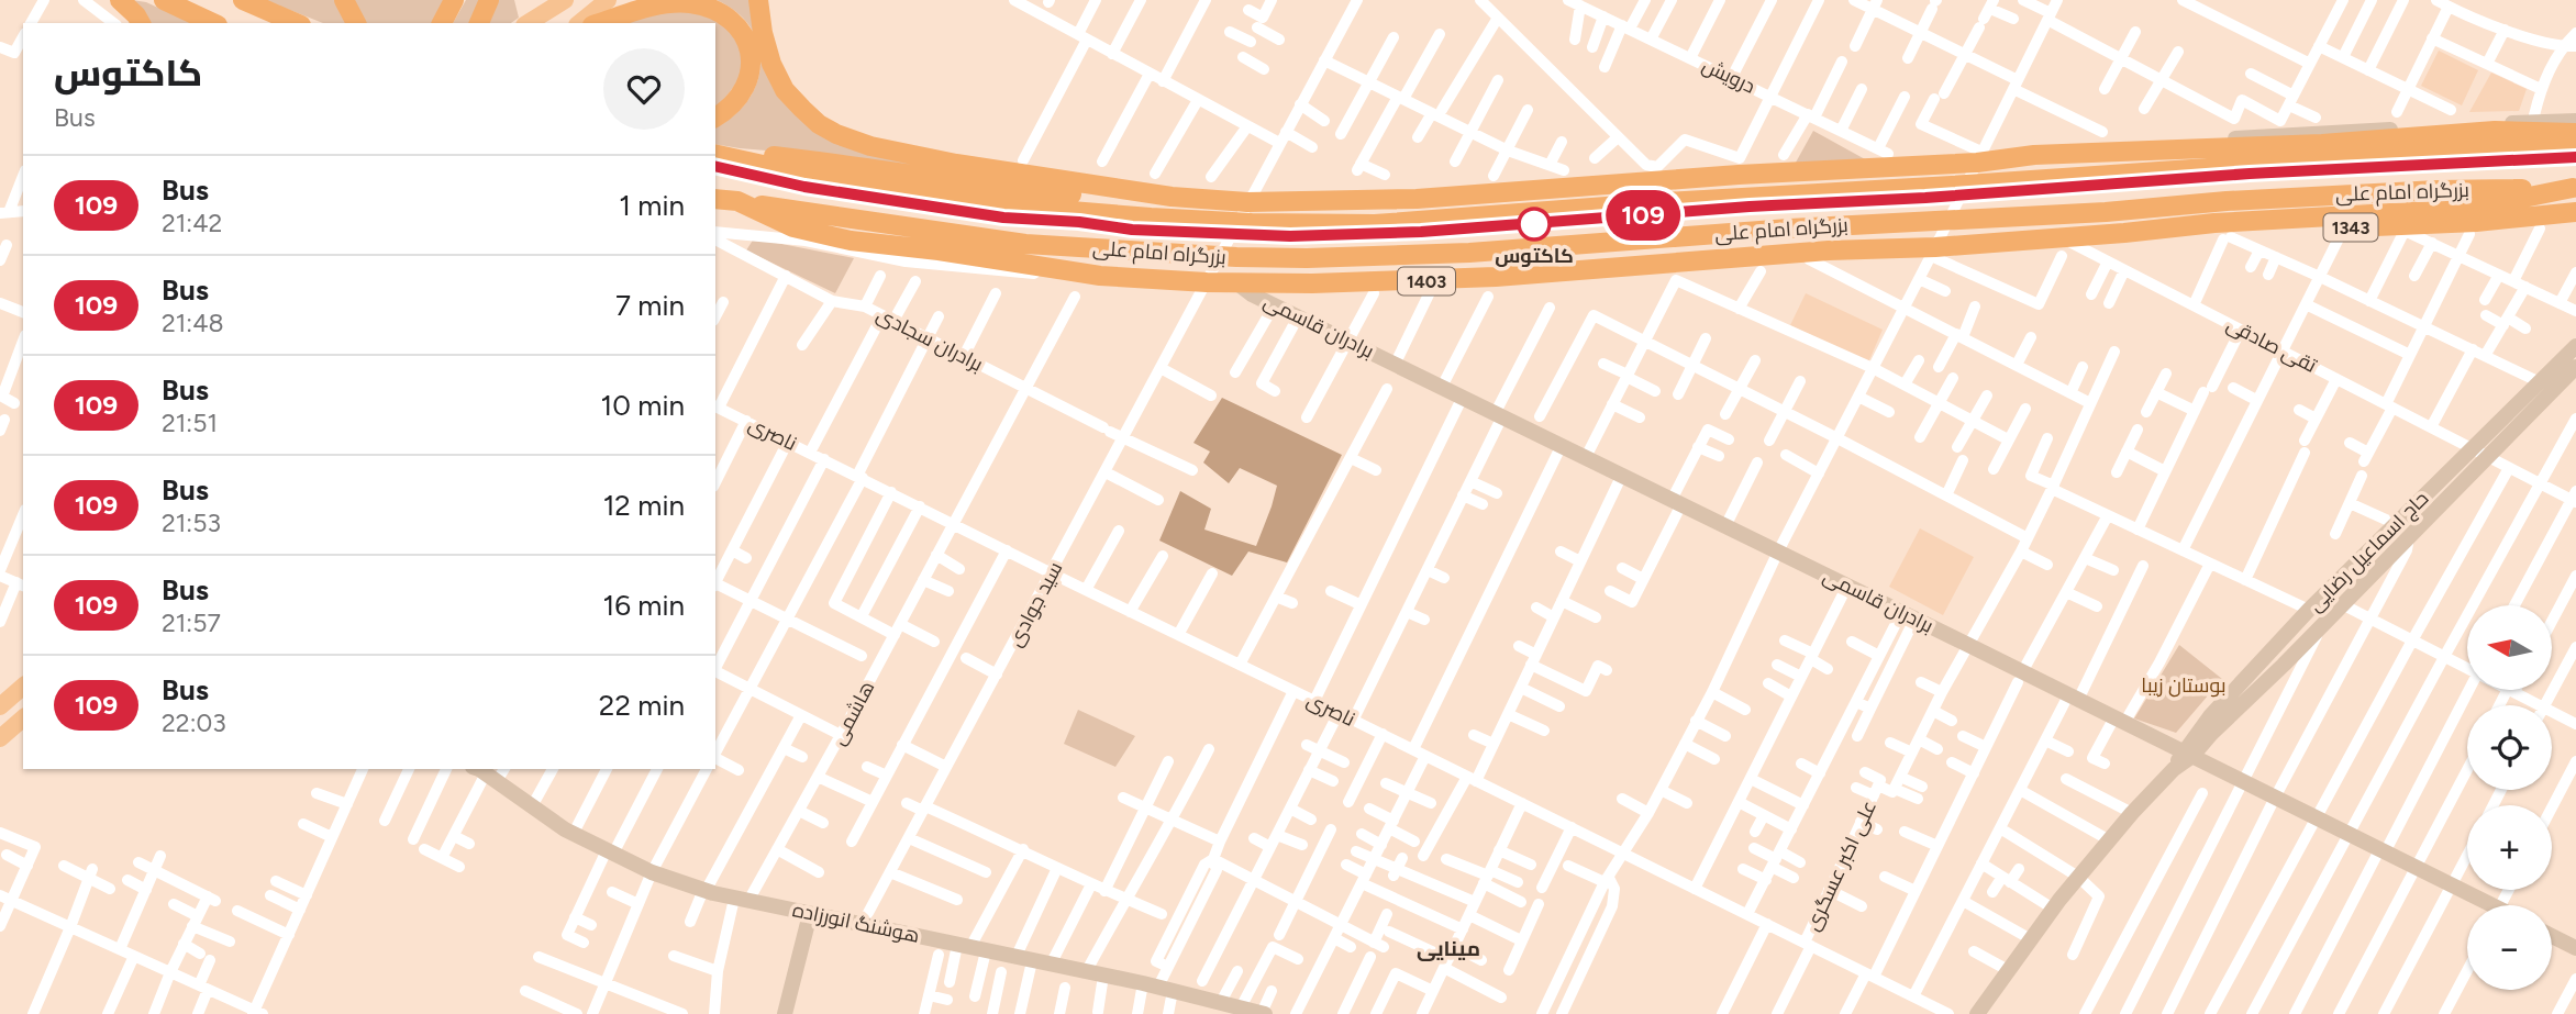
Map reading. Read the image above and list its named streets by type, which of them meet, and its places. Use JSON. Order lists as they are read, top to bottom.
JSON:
{
  "streets": {
    "highway": ["بزرگراه امام علی", "1343", "1403"],
    "main road": ["برادران قاسمی", "حاج اسماعیل رضایی", "هوشنگ انورزاده"],
    "street": [
      "درویش",
      "برادران سجادی",
      "تقی صادقی",
      "ناصری",
      "سید جوادی",
      "هاشمی",
      "علی اکبر عسگری"
    ]
  },
  "crossings": [
    ["بزرگراه امام علی", "1343"],
    ["بزرگراه امام علی", "1403"],
    ["1343", "1403"],
    ["1403", "برادران قاسمی"],
    ["1403", "سید جوادی"],
    ["برادران قاسمی", "حاج اسماعیل رضایی"],
    ["برادران قاسمی", "علی اکبر عسگری"],
    ["برادران سجادی", "سید جوادی"],
    ["برادران سجادی", "هاشمی"],
    ["تقی صادقی", "حاج اسماعیل رضایی"],
    ["ناصری", "سید جوادی"],
    ["ناصری", "هاشمی"],
    ["ناصری", "علی اکبر عسگری"],
    ["سید جوادی", "هوشنگ انورزاده"],
    ["هاشمی", "هوشنگ انورزاده"]
  ],
  "districts": ["مینایی"],
  "parks": ["بوستان زیبا"],
  "places": ["کاکتوس"],
  "lines": ["bus line 109"],
  "north": "left",
  "page": {
    "on_map": "109",
    "heading": ["کاکتوس", "Bus"],
    "list": [
      {
        "mark": "109",
        "name": "Bus",
        "note": "21:42",
        "value": "1 min"
      },
      {
        "mark": "109",
        "name": "Bus",
        "note": "21:48",
        "value": "7 min"
      },
      {
        "mark": "109",
        "name": "Bus",
        "note": "21:51",
        "value": "10 min"
      },
      {
        "mark": "109",
        "name": "Bus",
        "note": "21:53",
        "value": "12 min"
      },
      {
        "mark": "109",
        "name": "Bus",
        "note": "21:57",
        "value": "16 min"
      },
      {
        "mark": "109",
        "name": "Bus",
        "note": "22:03",
        "value": "22 min"
      }
    ],
    "map_buttons": ["+", "−"]
  }
}
